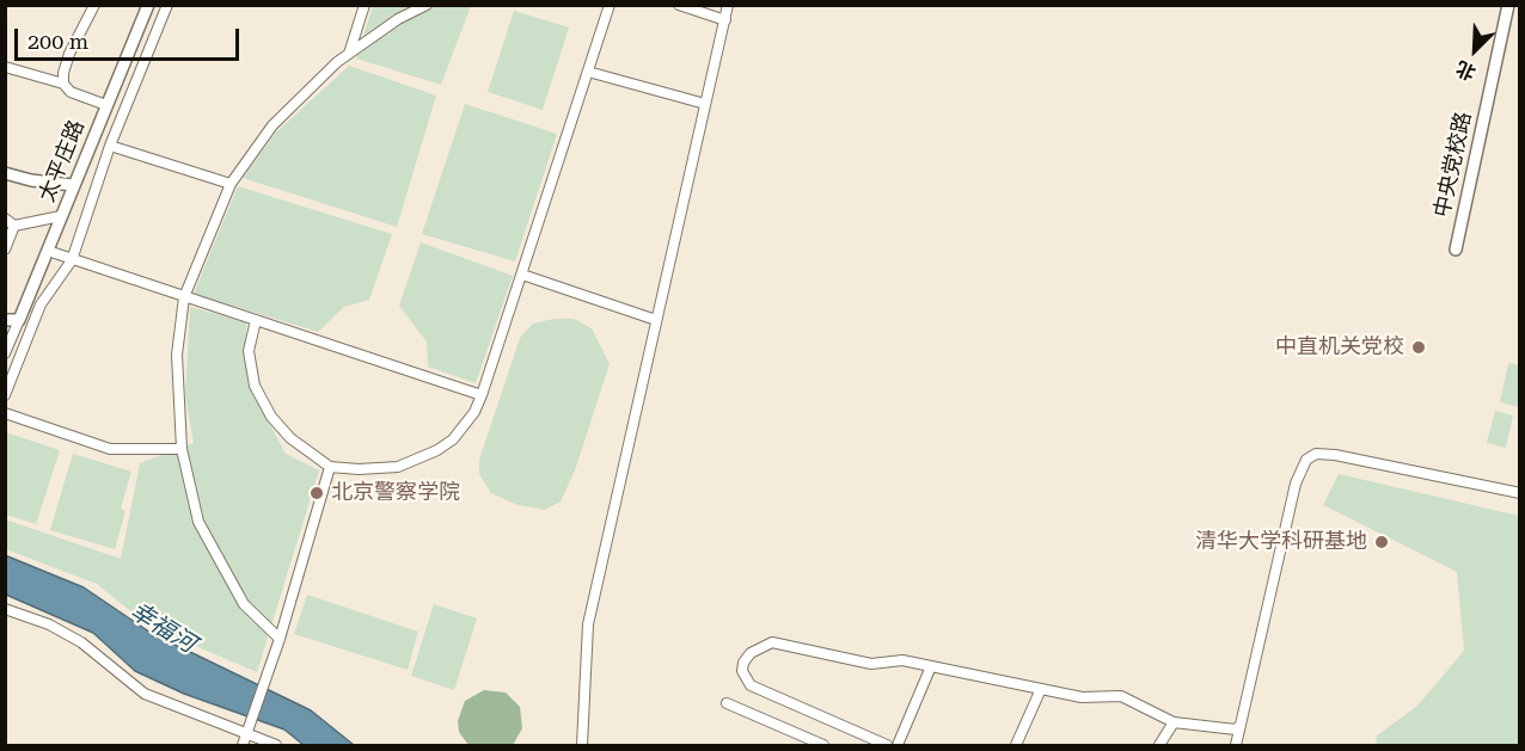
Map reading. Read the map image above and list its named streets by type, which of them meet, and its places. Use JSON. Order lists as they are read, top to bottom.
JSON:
{
  "streets": {
    "street": ["太平庄路", "中央党校路"]
  },
  "water": ["幸福河"],
  "places": ["中直机关党校", "北京警察学院", "清华大学科研基地"],
  "scale_bar": "200 m",
  "north": "bottom left"
}
